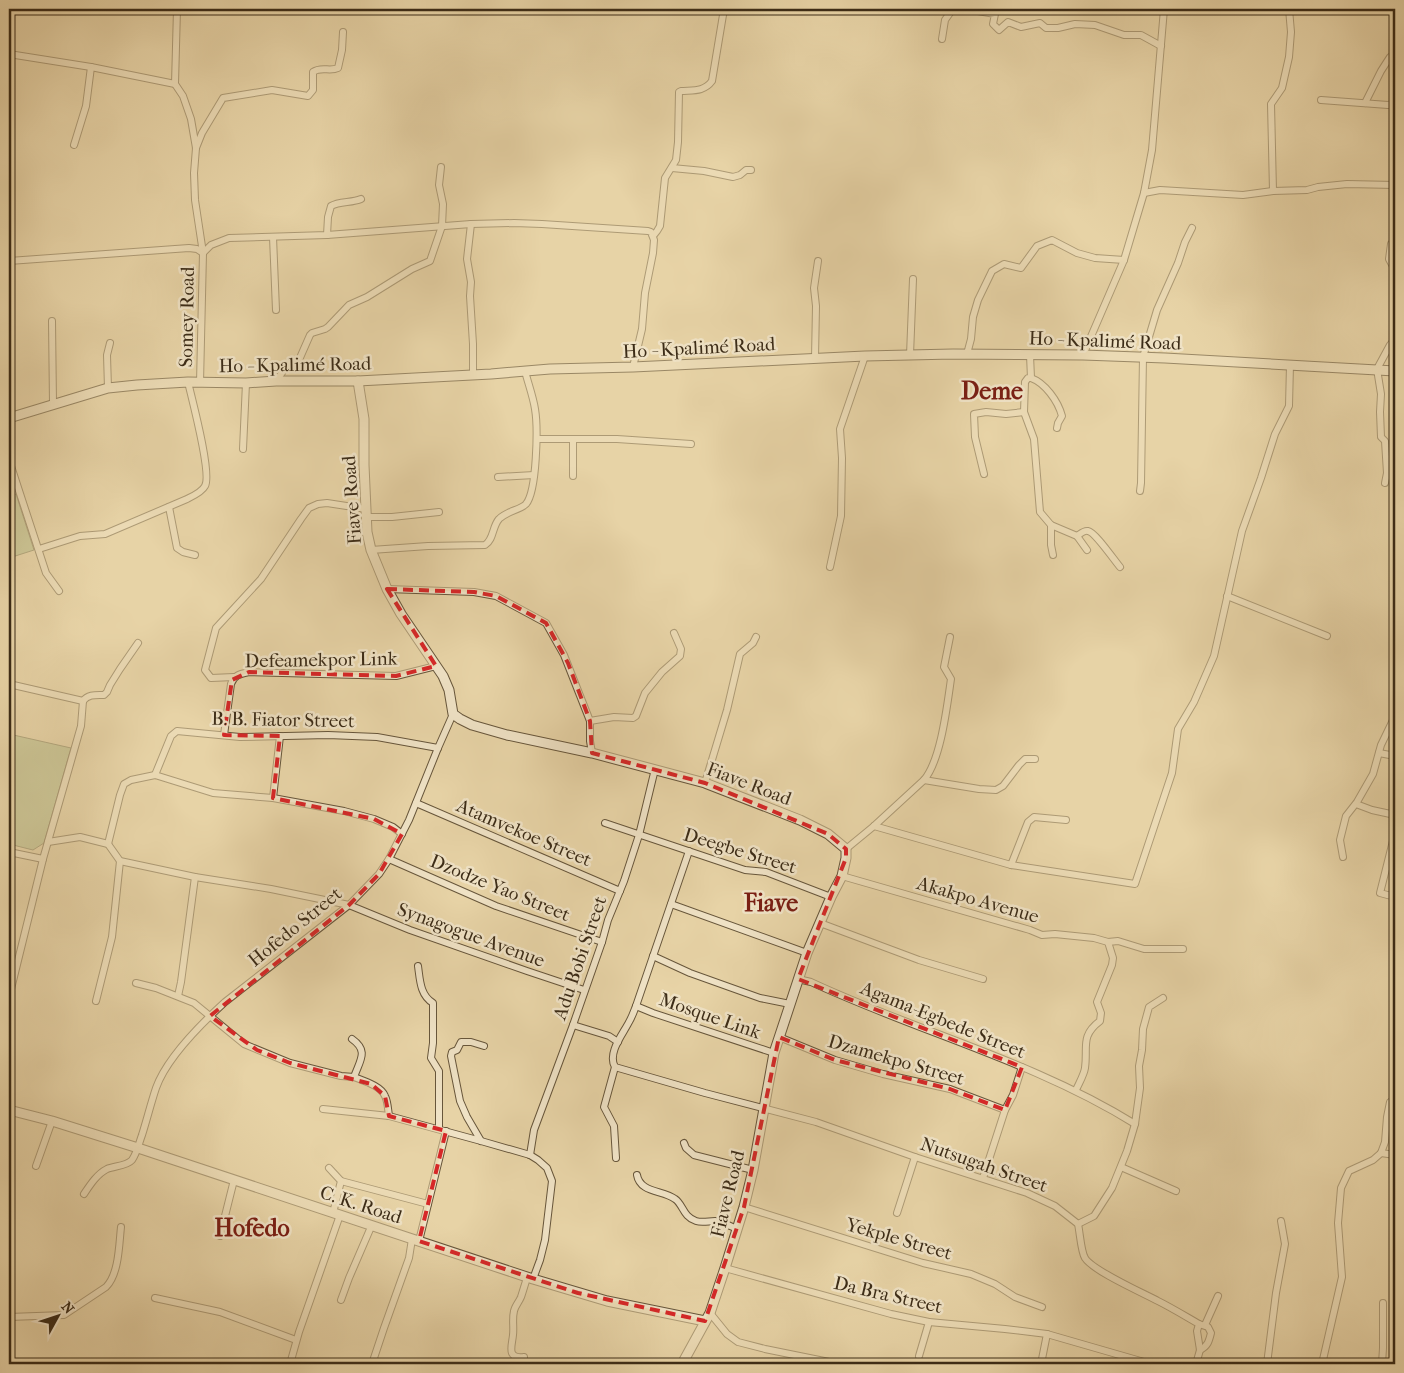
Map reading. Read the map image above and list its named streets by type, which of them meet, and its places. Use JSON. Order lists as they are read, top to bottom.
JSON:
{
  "streets": {
    "street": [
      "Somey Road",
      "Ho - Kpalimé Road",
      "Fiave Road",
      "Defeamekpor Link",
      "B. B. Fiator Street",
      "Atamvekoe Street",
      "Deegbe Street",
      "Dzodze Yao Street",
      "Akakpo Avenue",
      "Hofedo Street",
      "Synagogue Avenue",
      "Adu Bobi Street",
      "Mosque Link",
      "Agama-Egbede Street",
      "Dzamekpo Street",
      "Nutsugah Street",
      "C. K. Road",
      "Yekple Street",
      "Da Bra Street"
    ]
  },
  "crossings": [
    ["Somey Road", "Ho - Kpalimé Road"],
    ["Ho - Kpalimé Road", "Fiave Road"],
    ["Fiave Road", "Defeamekpor Link"],
    ["Fiave Road", "Deegbe Street"],
    ["Fiave Road", "Akakpo Avenue"],
    ["Fiave Road", "Hofedo Street"],
    ["Fiave Road", "Adu Bobi Street"],
    ["Fiave Road", "Mosque Link"],
    ["Fiave Road", "Agama-Egbede Street"],
    ["Fiave Road", "Dzamekpo Street"],
    ["Fiave Road", "Nutsugah Street"],
    ["Fiave Road", "C. K. Road"],
    ["Fiave Road", "Yekple Street"],
    ["Fiave Road", "Da Bra Street"],
    ["Defeamekpor Link", "B. B. Fiator Street"],
    ["B. B. Fiator Street", "Hofedo Street"],
    ["Atamvekoe Street", "Hofedo Street"],
    ["Atamvekoe Street", "Adu Bobi Street"],
    ["Deegbe Street", "Adu Bobi Street"],
    ["Dzodze Yao Street", "Hofedo Street"],
    ["Dzodze Yao Street", "Adu Bobi Street"],
    ["Hofedo Street", "Synagogue Avenue"],
    ["Hofedo Street", "C. K. Road"],
    ["Synagogue Avenue", "Adu Bobi Street"]
  ],
  "districts": ["Deme", "Fiave", "Hofedo"],
  "north": "top right"
}
